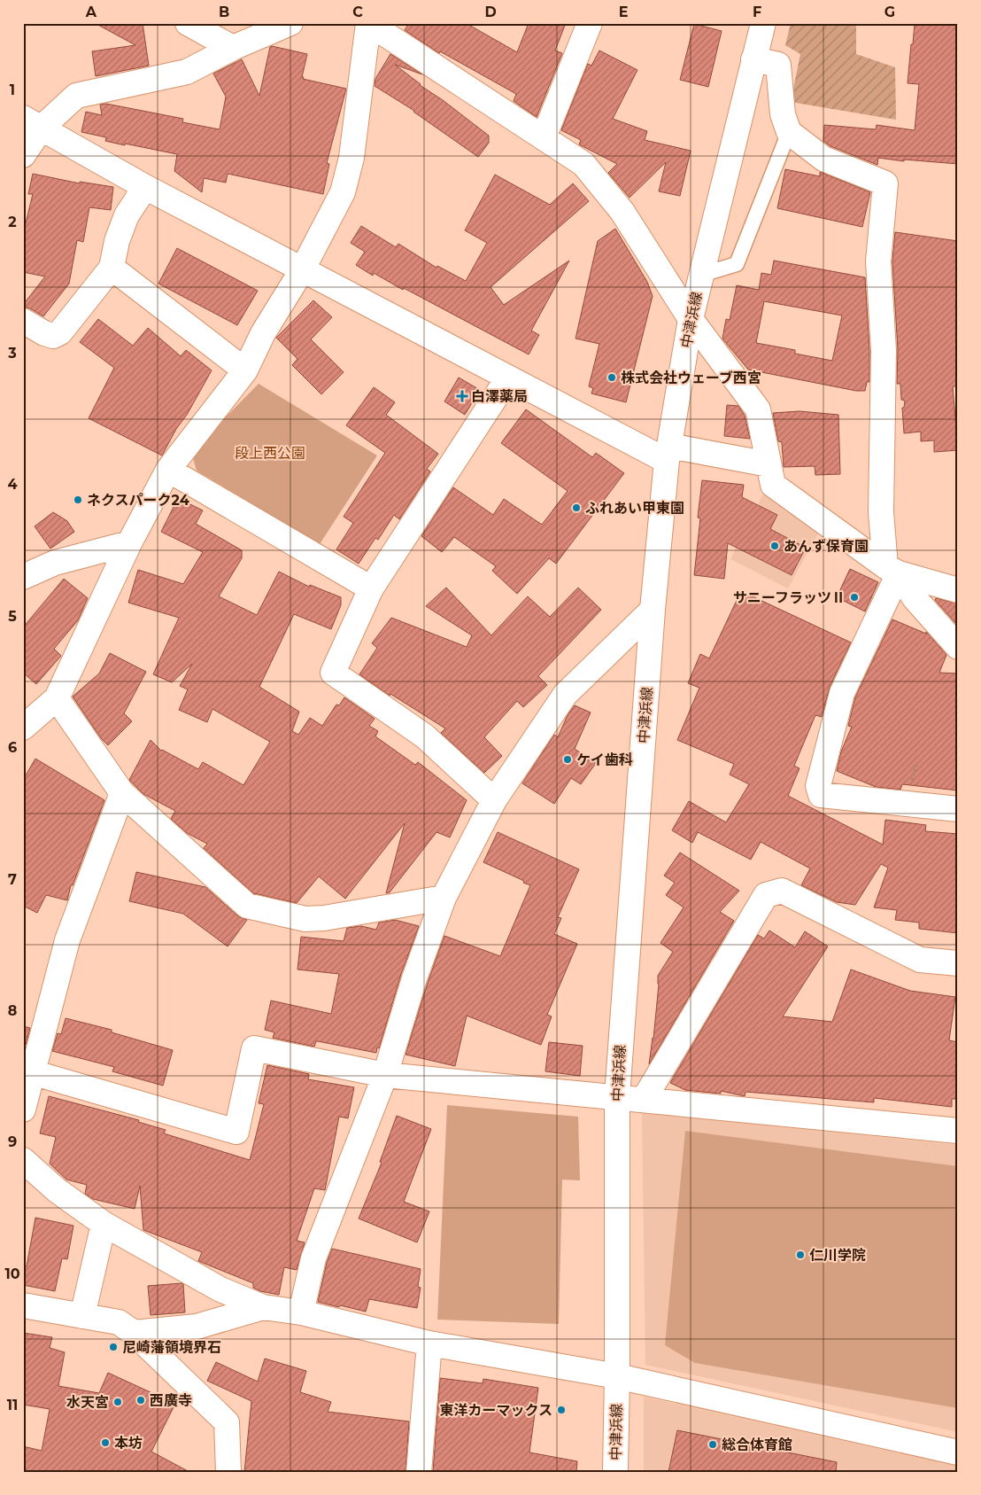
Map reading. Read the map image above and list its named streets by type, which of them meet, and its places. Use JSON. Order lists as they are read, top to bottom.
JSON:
{
  "streets": {
    "street": ["中津浜線"]
  },
  "parks": ["段上西公園"],
  "places": {
    "other": [
      "株式会社ウェーブ西宮",
      "ネクスパーク24",
      "ふれあい甲東園",
      "あんず保育園",
      "サニーフラッツⅡ",
      "ケイ歯科",
      "仁川学院",
      "尼崎藩領境界石",
      "西廣寺",
      "水天宮",
      "東洋カーマックス",
      "本坊",
      "総合体育館"
    ],
    "health": ["白澤薬局"]
  },
  "grid": {
    "columns": [
      "A",
      "B",
      "C",
      "D",
      "E",
      "F",
      "G"
    ],
    "rows": [
      "1",
      "2",
      "3",
      "4",
      "5",
      "6",
      "7",
      "8",
      "9",
      "10",
      "11"
    ]
  }
}
